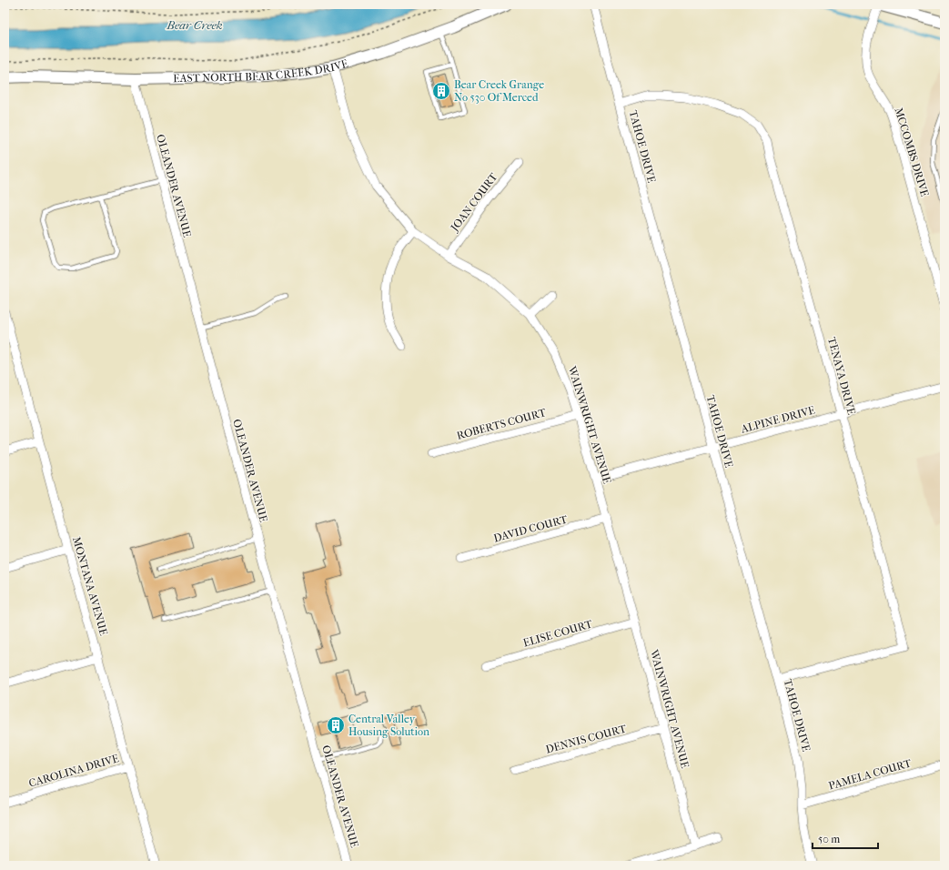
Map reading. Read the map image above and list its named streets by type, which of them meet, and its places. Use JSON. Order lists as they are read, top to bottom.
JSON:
{
  "streets": {
    "street": [
      "EAST NORTH BEAR CREEK DRIVE",
      "TAHOE DRIVE",
      "MCCOMBS DRIVE",
      "OLEANDER AVENUE",
      "JOAN COURT",
      "TENAYA DRIVE",
      "ALPINE DRIVE",
      "ROBERTS COURT",
      "WAINWRIGHT AVENUE",
      "DAVID COURT",
      "MONTANA AVENUE",
      "ELISE COURT",
      "DENNIS COURT",
      "CAROLINA DRIVE",
      "PAMELA COURT"
    ]
  },
  "crossings": [
    ["EAST NORTH BEAR CREEK DRIVE", "OLEANDER AVENUE"],
    ["EAST NORTH BEAR CREEK DRIVE", "WAINWRIGHT AVENUE"],
    ["TAHOE DRIVE", "TENAYA DRIVE"],
    ["TAHOE DRIVE", "ALPINE DRIVE"],
    ["TAHOE DRIVE", "PAMELA COURT"],
    ["JOAN COURT", "WAINWRIGHT AVENUE"],
    ["TENAYA DRIVE", "ALPINE DRIVE"],
    ["ALPINE DRIVE", "WAINWRIGHT AVENUE"],
    ["ROBERTS COURT", "WAINWRIGHT AVENUE"],
    ["WAINWRIGHT AVENUE", "DAVID COURT"],
    ["WAINWRIGHT AVENUE", "ELISE COURT"],
    ["WAINWRIGHT AVENUE", "DENNIS COURT"],
    ["MONTANA AVENUE", "CAROLINA DRIVE"]
  ],
  "water": ["Bear Creek"],
  "places": {
    "building": ["Bear Creek Grange No 530 Of Merced", "Central Valley Housing Solution"]
  },
  "scale_bar": "50 m"
}
